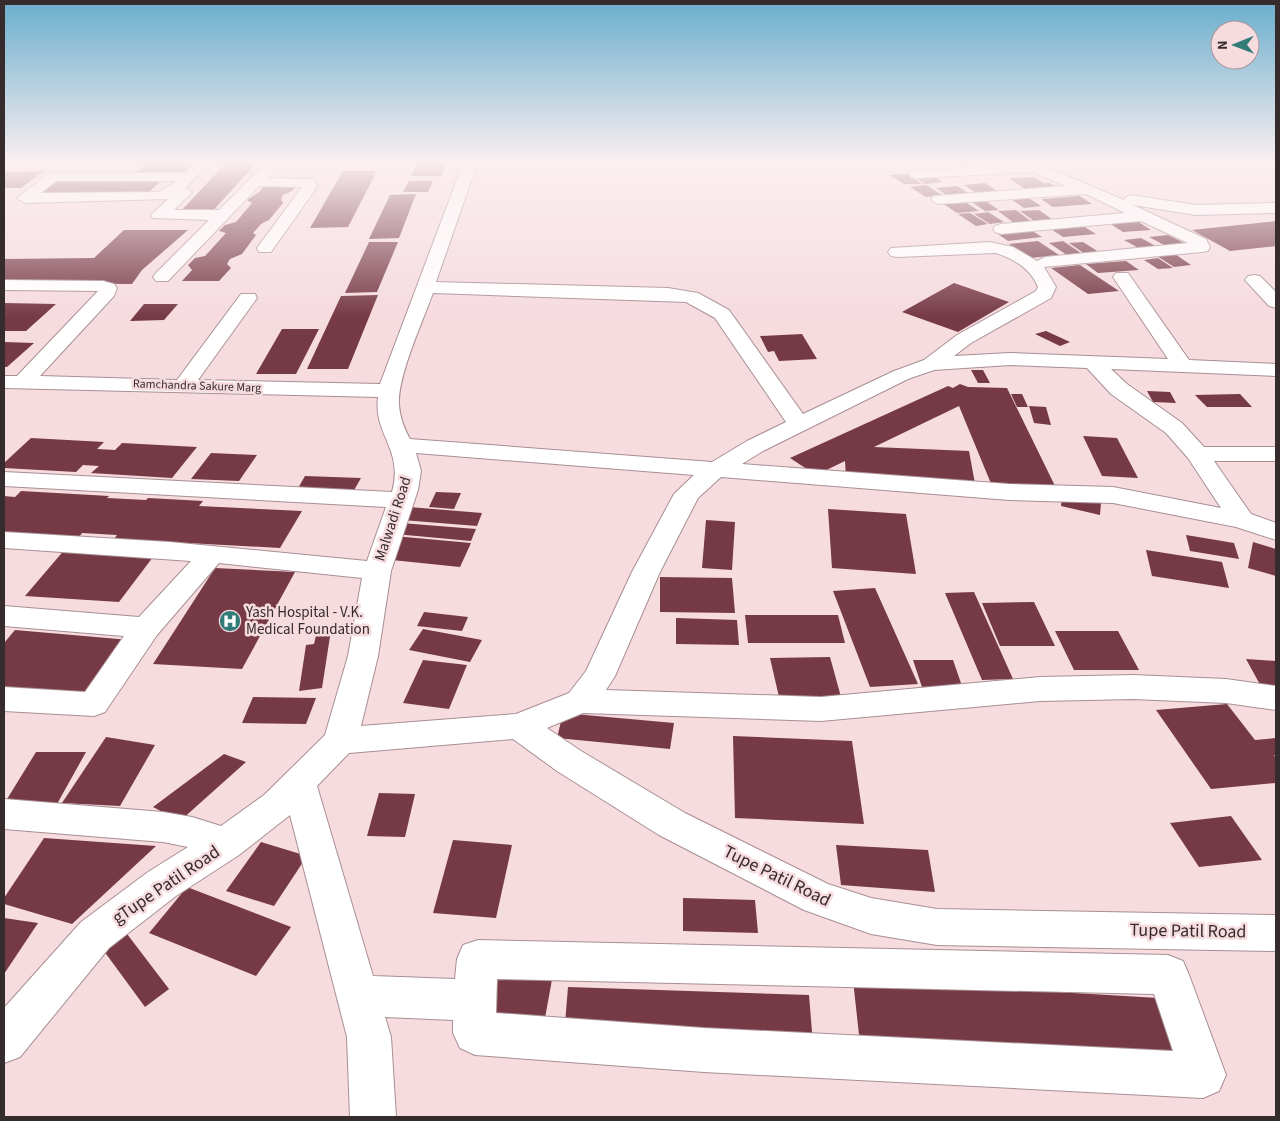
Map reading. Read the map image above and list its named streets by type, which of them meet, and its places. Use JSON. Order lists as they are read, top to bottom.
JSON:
{
  "streets": {
    "street": [
      "Ramchandra Sakure Marg",
      "Malwadi Road",
      "Tupe Patil Road",
      "gTupe Patil Road"
    ]
  },
  "crossings": [
    ["Ramchandra Sakure Marg", "Malwadi Road"],
    ["Malwadi Road", "gTupe Patil Road"]
  ],
  "places": {
    "hospital": ["Yash Hospital - V.K. Medical Foundation"]
  },
  "north": "left"
}
